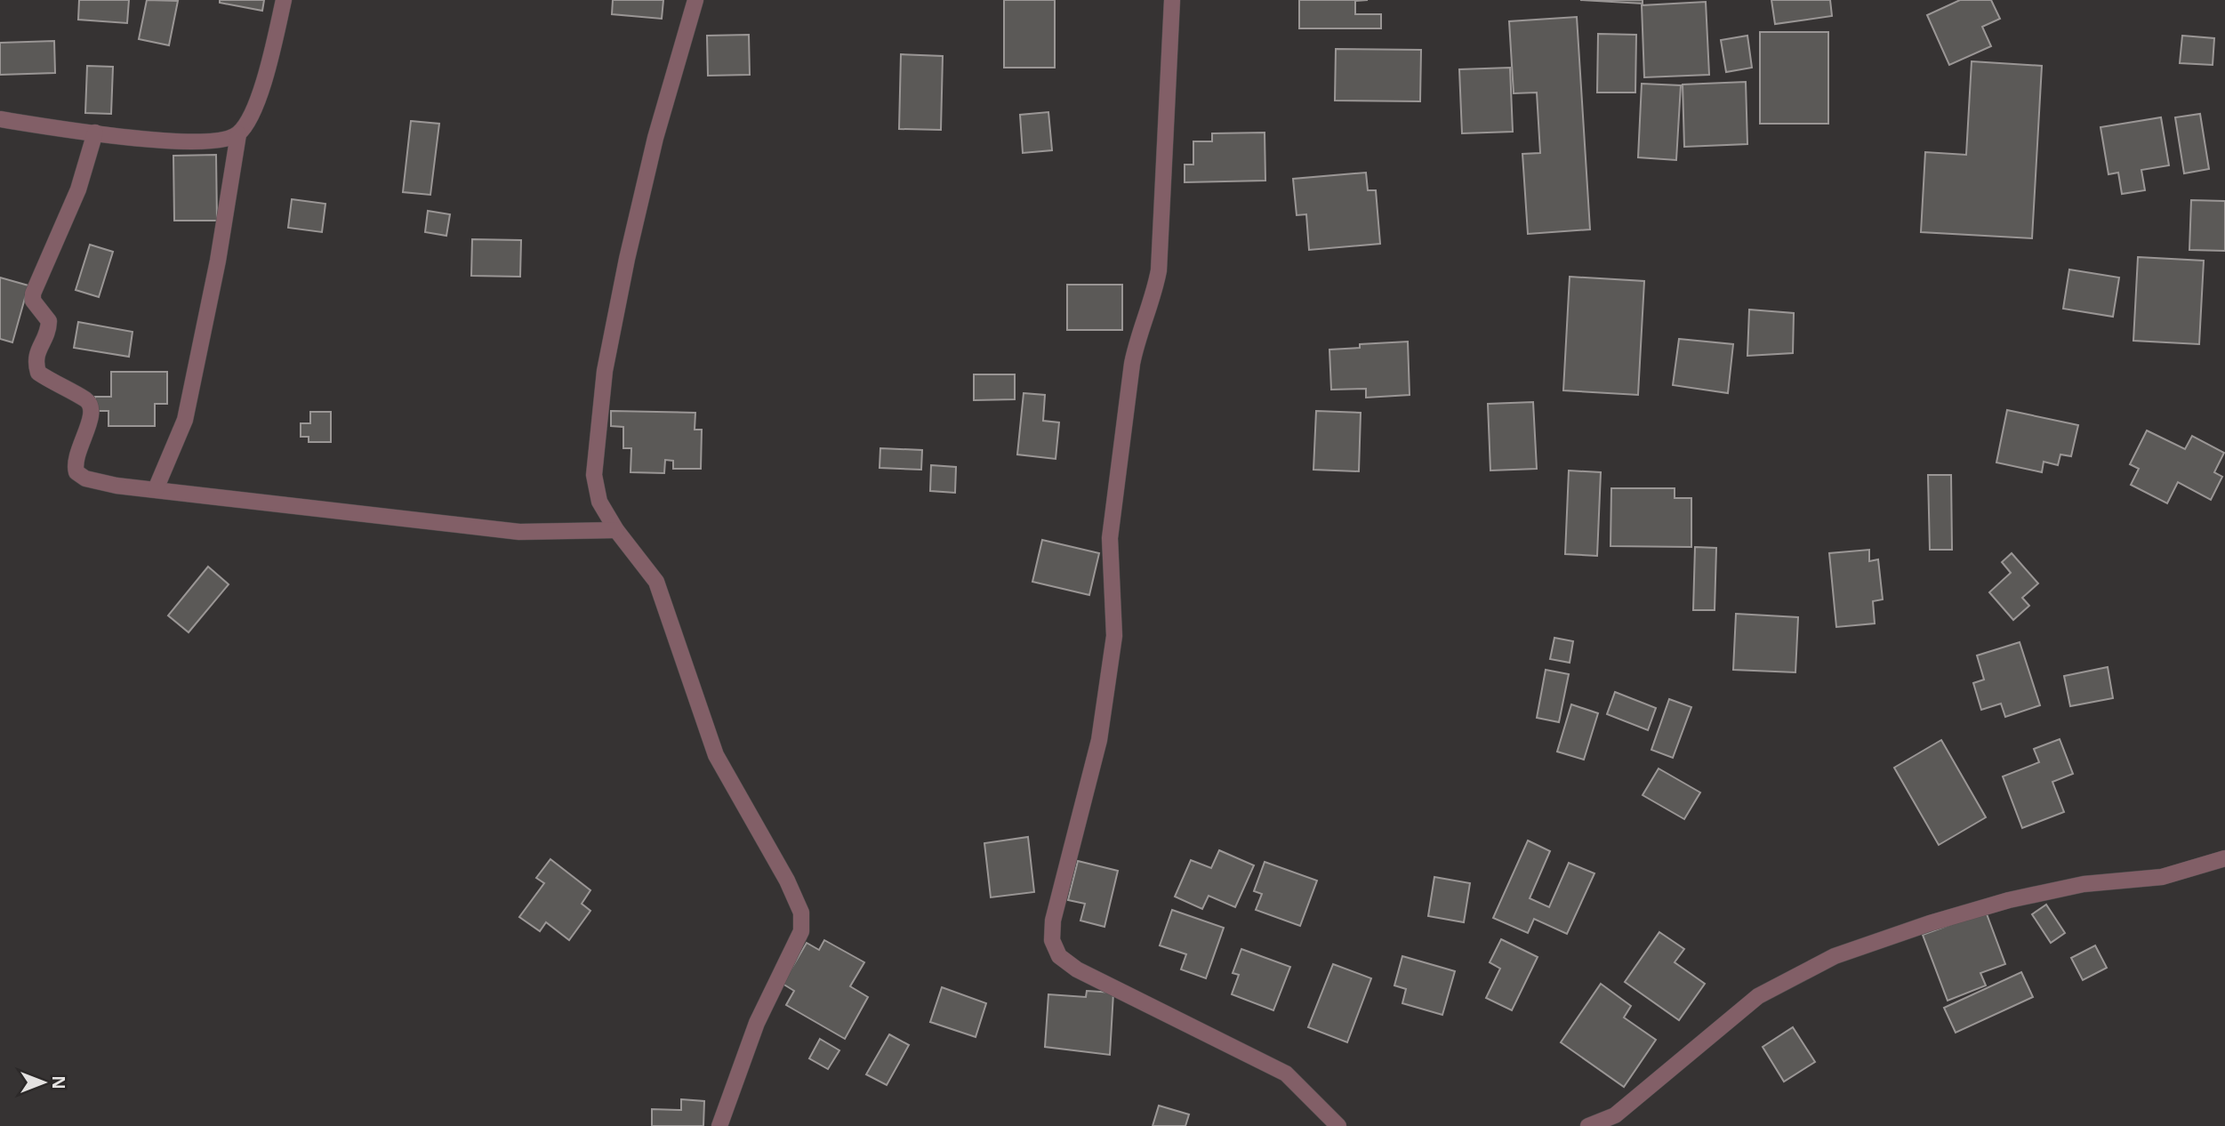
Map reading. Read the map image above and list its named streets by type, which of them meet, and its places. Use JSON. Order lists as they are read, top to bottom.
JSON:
{
  "north": "right"
}
